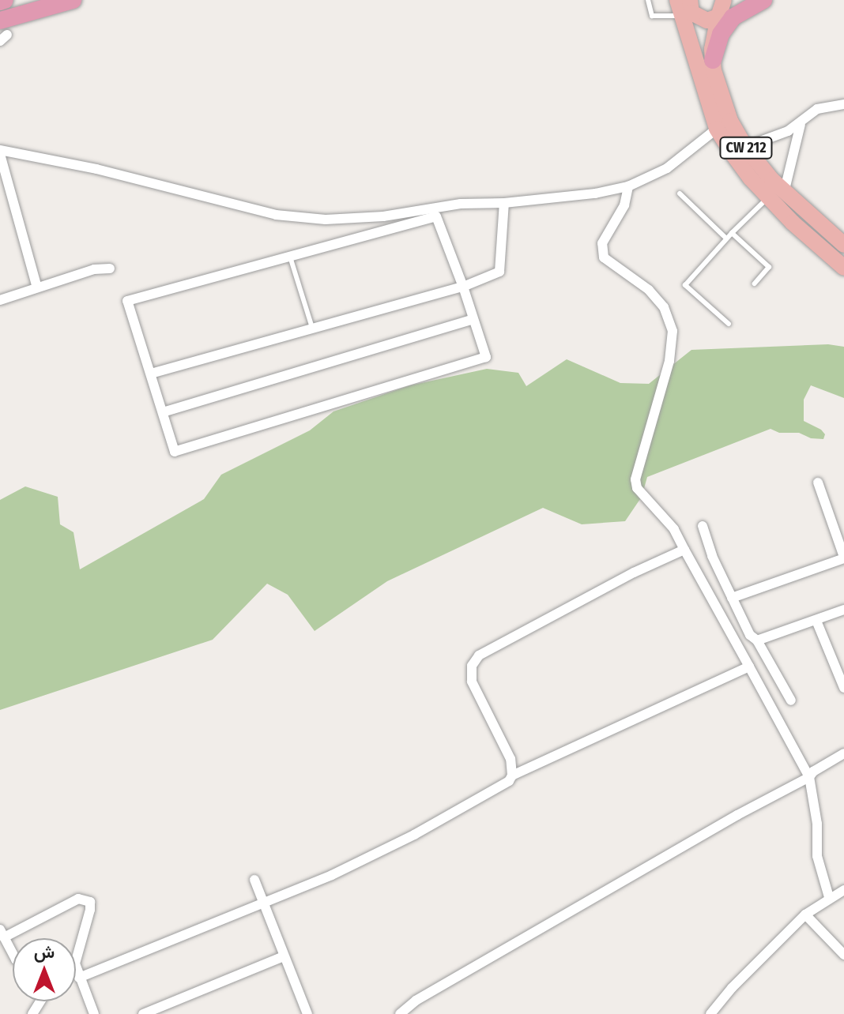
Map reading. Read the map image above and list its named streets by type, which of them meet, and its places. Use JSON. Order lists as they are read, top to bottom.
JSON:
{
  "streets": {
    "highway": ["CW 212"]
  },
  "north": "top"
}
